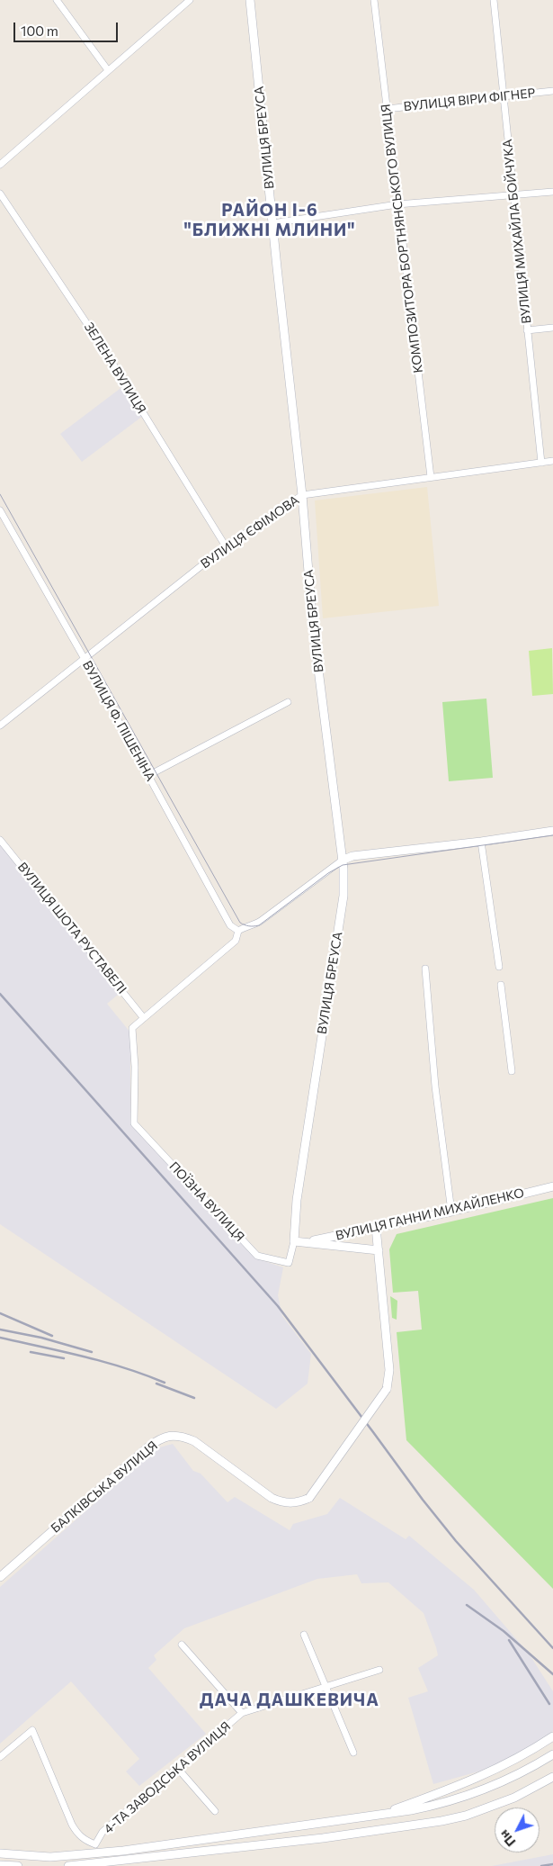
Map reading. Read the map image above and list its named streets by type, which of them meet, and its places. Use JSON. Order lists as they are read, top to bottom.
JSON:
{
  "streets": {
    "street": [
      "ВУЛИЦЯ ВІРИ ФІГНЕР",
      "ВУЛИЦЯ БРЕУСА",
      "ВУЛИЦЯ МИХАЙЛА БОЙЧУКА",
      "КОМПОЗИТОРА БОРТНЯНСЬКОГО ВУЛИЦЯ",
      "ЗЕЛЕНА ВУЛИЦЯ",
      "ВУЛИЦЯ ЄФІМОВА",
      "ВУЛИЦЯ Ф. ПІШЕНІНА",
      "ВУЛИЦЯ ШОТА РУСТАВЕЛІ",
      "ПОЇЗНА ВУЛИЦЯ",
      "ВУЛИЦЯ ГАННИ МИХАЙЛЕНКО",
      "БАЛКІВСЬКА ВУЛИЦЯ",
      "4-ТА ЗАВОДСЬКА ВУЛИЦЯ"
    ]
  },
  "crossings": [
    ["ВУЛИЦЯ ВІРИ ФІГНЕР", "ВУЛИЦЯ МИХАЙЛА БОЙЧУКА"],
    ["ВУЛИЦЯ ВІРИ ФІГНЕР", "КОМПОЗИТОРА БОРТНЯНСЬКОГО ВУЛИЦЯ"],
    ["ВУЛИЦЯ БРЕУСА", "ВУЛИЦЯ ЄФІМОВА"],
    ["ВУЛИЦЯ БРЕУСА", "ПОЇЗНА ВУЛИЦЯ"],
    ["ВУЛИЦЯ БРЕУСА", "ВУЛИЦЯ ГАННИ МИХАЙЛЕНКО"],
    ["ВУЛИЦЯ МИХАЙЛА БОЙЧУКА", "ВУЛИЦЯ ЄФІМОВА"],
    ["КОМПОЗИТОРА БОРТНЯНСЬКОГО ВУЛИЦЯ", "ВУЛИЦЯ ЄФІМОВА"],
    ["ЗЕЛЕНА ВУЛИЦЯ", "ВУЛИЦЯ ЄФІМОВА"],
    ["ВУЛИЦЯ ЄФІМОВА", "ВУЛИЦЯ Ф. ПІШЕНІНА"],
    ["ВУЛИЦЯ ШОТА РУСТАВЕЛІ", "ПОЇЗНА ВУЛИЦЯ"],
    ["ПОЇЗНА ВУЛИЦЯ", "ВУЛИЦЯ ГАННИ МИХАЙЛЕНКО"],
    ["ВУЛИЦЯ ГАННИ МИХАЙЛЕНКО", "БАЛКІВСЬКА ВУЛИЦЯ"]
  ],
  "districts": ["РАЙОН І-6 \"БЛИЖНІ МЛИНИ\"", "ДАЧА ДАШКЕВИЧА"],
  "scale_bar": "100 m",
  "north": "bottom left"
}
